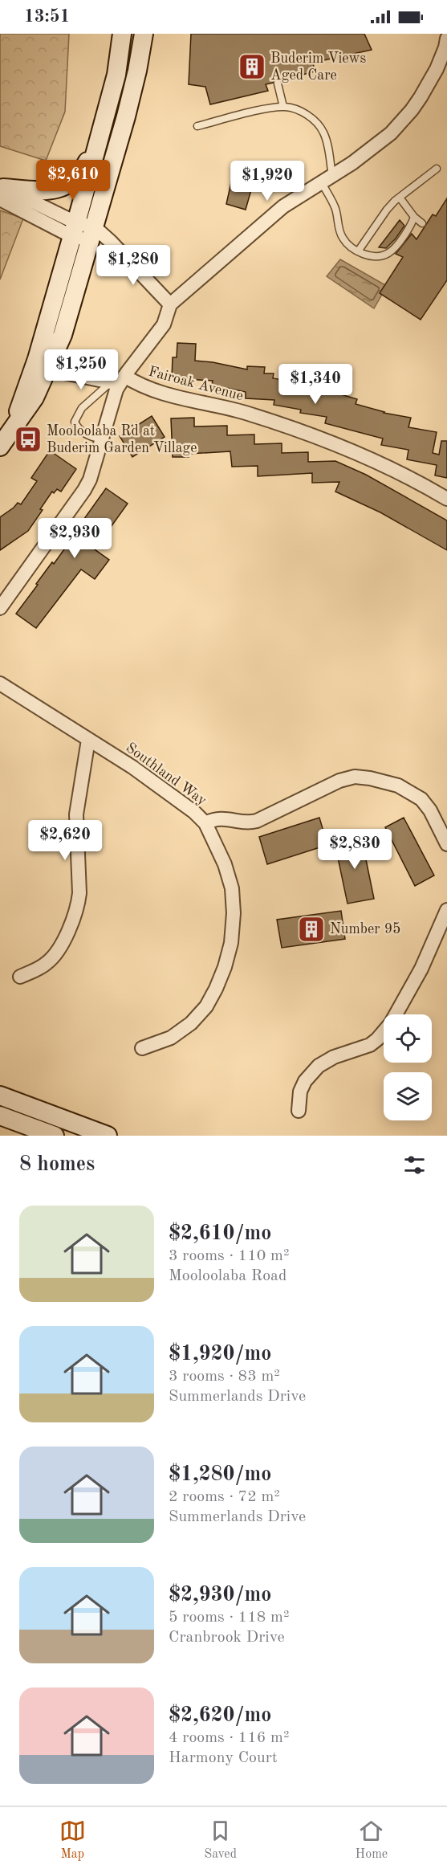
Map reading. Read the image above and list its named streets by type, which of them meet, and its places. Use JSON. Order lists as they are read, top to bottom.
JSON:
{
  "streets": {
    "street": ["Fairoak Avenue", "Southland Way"]
  },
  "places": {
    "building": ["Buderim Views Aged Care", "Number 95"],
    "bus stop": ["Mooloolaba Rd at Buderim Garden Village"]
  },
  "page": {
    "status": "13:51",
    "price": [
      "$2,610",
      "$1,920",
      "$1,280",
      "$1,250",
      "$1,340",
      "$2,930",
      "$2,620",
      "$2,830"
    ],
    "heading": "8 homes",
    "list": [
      {
        "name": "$2,610/mo",
        "note": "3 rooms · 110 m² · Mooloolaba Road"
      },
      {
        "name": "$1,920/mo",
        "note": "3 rooms · 83 m² · Summerlands Drive"
      },
      {
        "name": "$1,280/mo",
        "note": "2 rooms · 72 m² · Summerlands Drive"
      },
      {
        "name": "$2,930/mo",
        "note": "5 rooms · 118 m² · Cranbrook Drive"
      },
      {
        "name": "$2,620/mo",
        "note": "4 rooms · 116 m² · Harmony Court"
      }
    ],
    "tabs": ["Map", "Saved", "Home"]
  }
}
